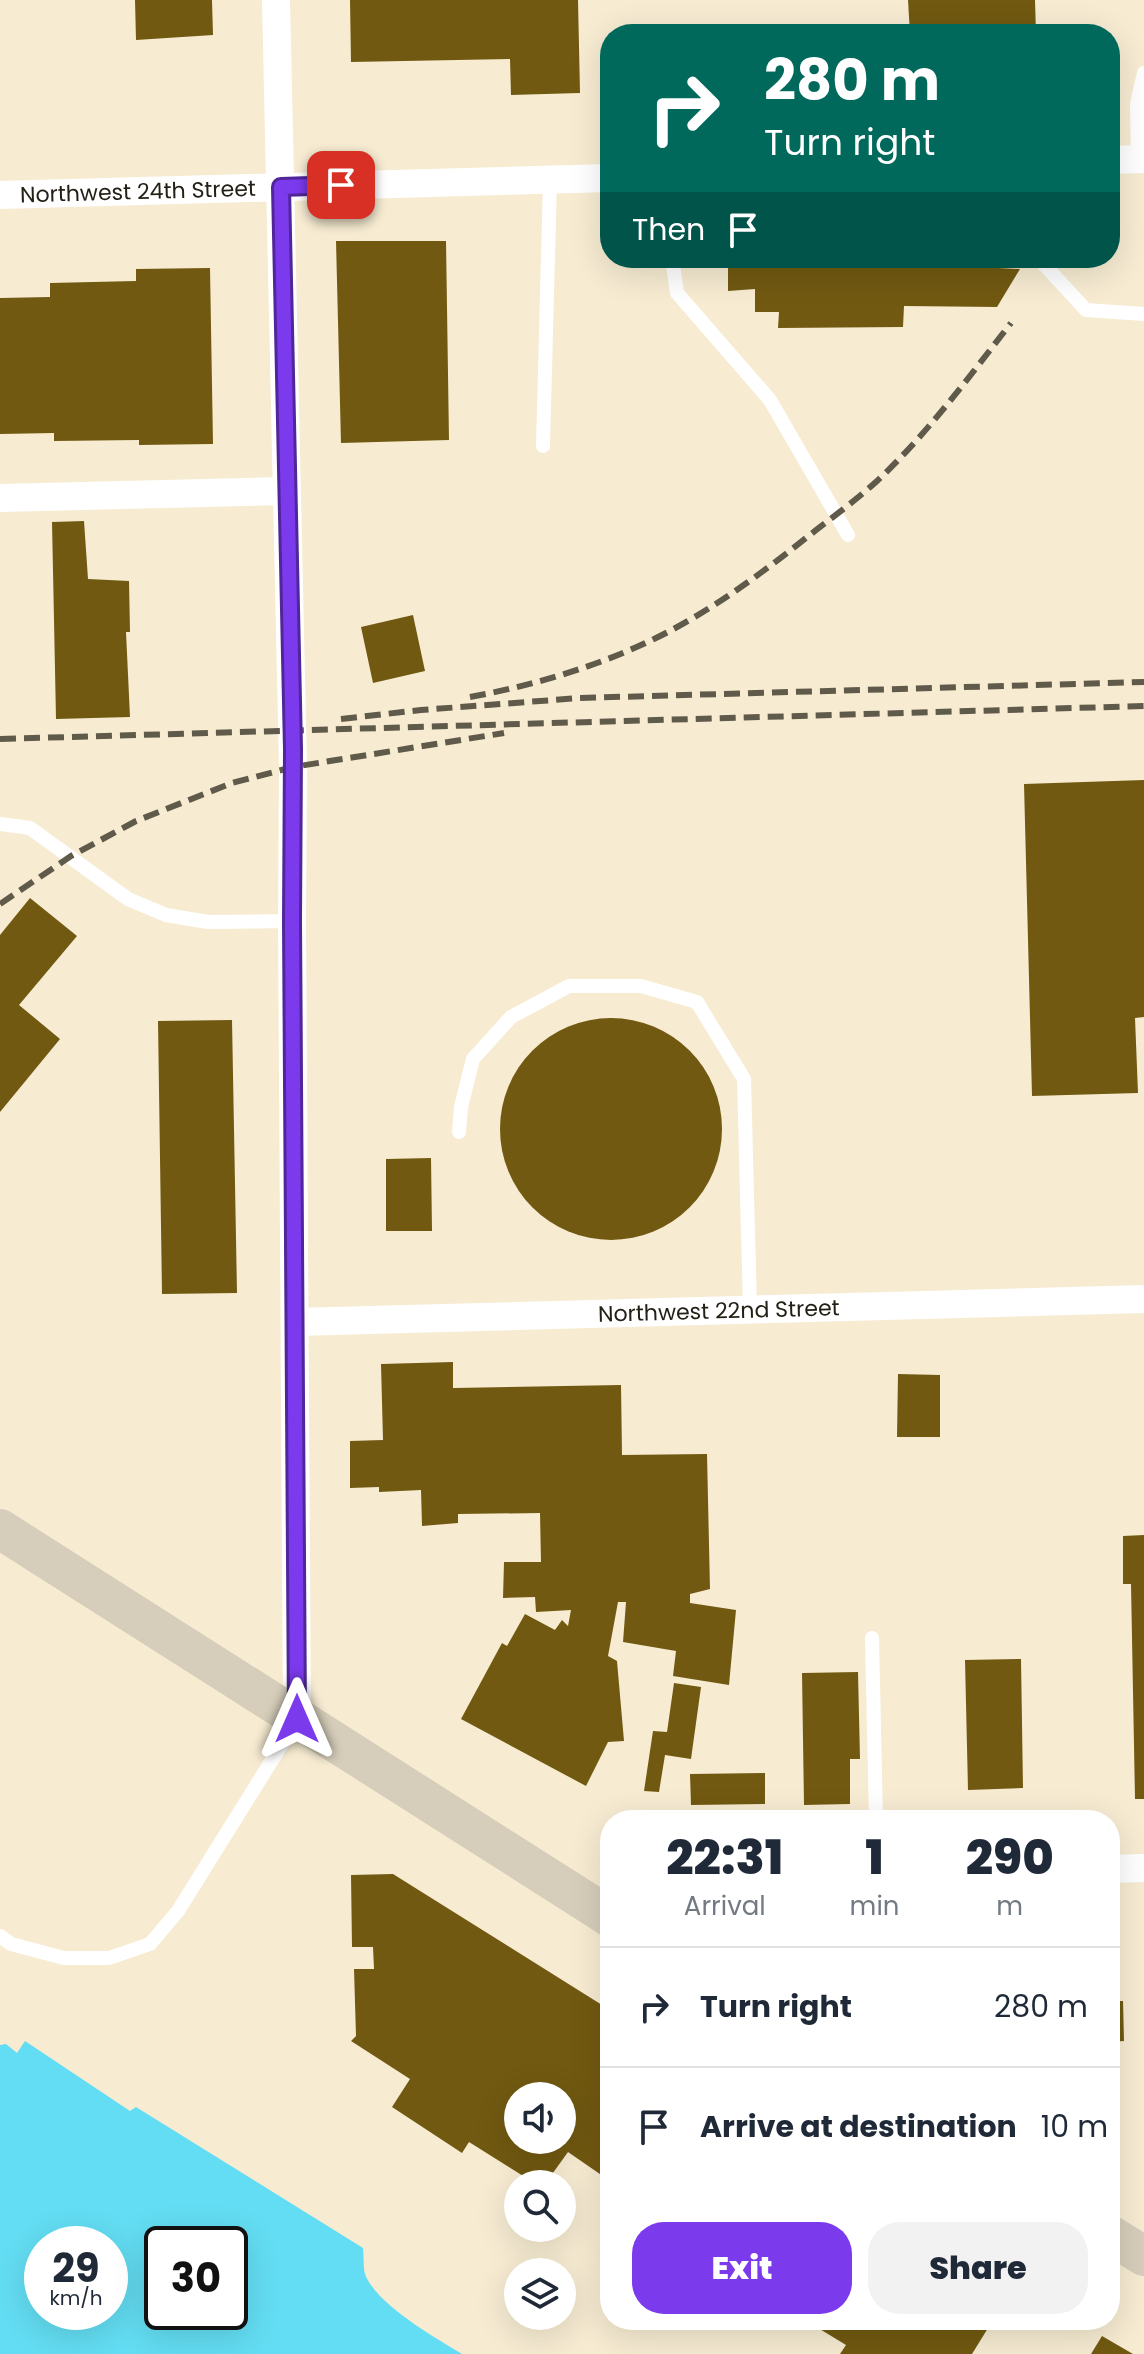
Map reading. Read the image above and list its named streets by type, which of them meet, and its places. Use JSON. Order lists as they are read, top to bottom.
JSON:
{
  "streets": {
    "street": ["Northwest 24th Street", "Northwest 22nd Street"]
  },
  "page": {
    "turn": ["280 m", "Turn right"],
    "then": "Then",
    "eta": [
      "22:31",
      "Arrival",
      "1",
      "min",
      "290",
      "m"
    ],
    "list": [
      {
        "name": "Turn right",
        "value": "280 m"
      },
      {
        "name": "Arrive at destination",
        "value": "10 m"
      }
    ],
    "buttons": ["Exit", "Share"],
    "speed": "29 km/h",
    "limit": "30"
  }
}
